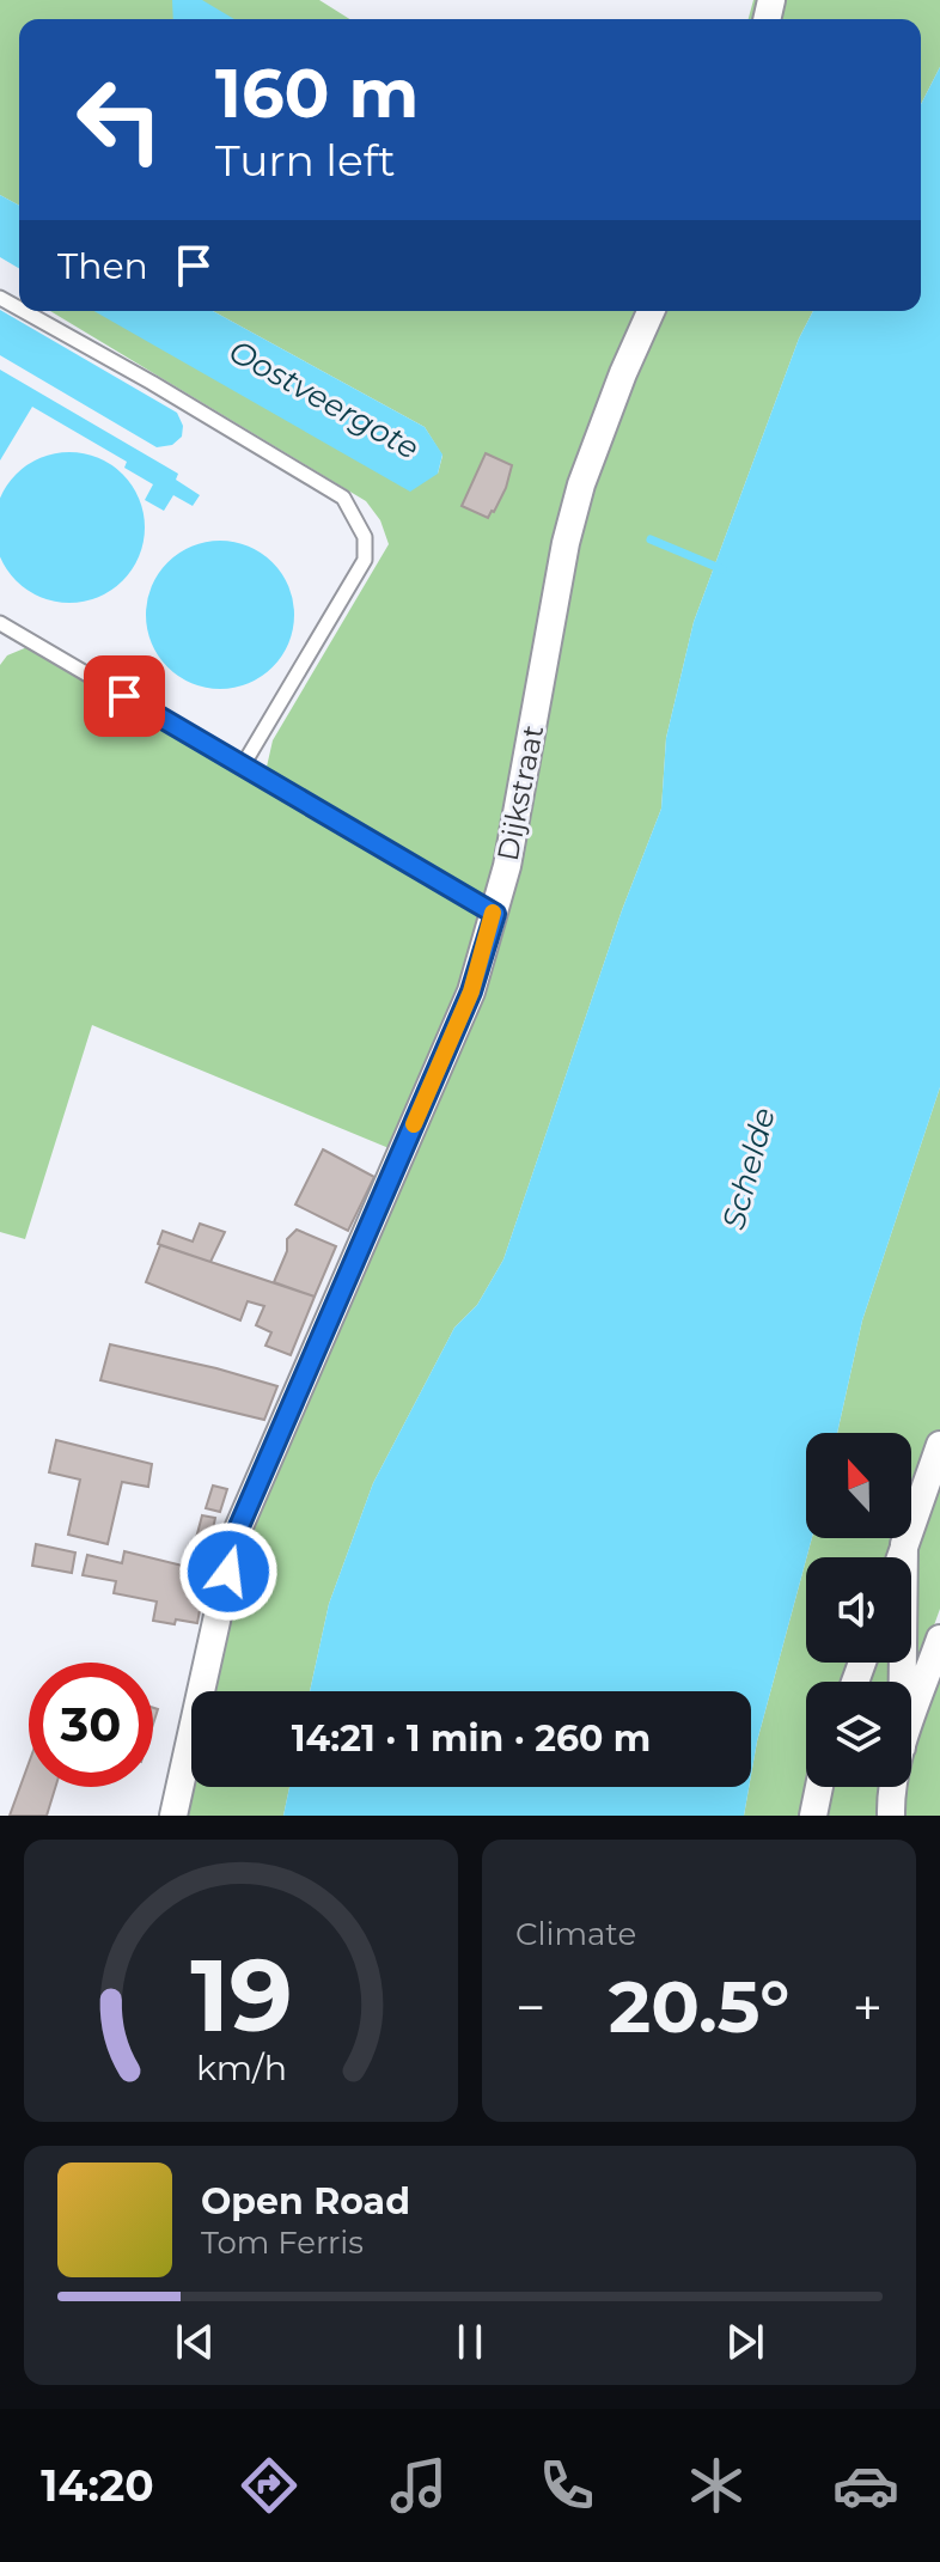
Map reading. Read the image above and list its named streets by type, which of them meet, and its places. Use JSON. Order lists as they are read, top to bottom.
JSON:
{
  "streets": {
    "street": ["Dijkstraat"]
  },
  "water": ["Oostveergote", "Schelde"],
  "north": "top",
  "page": {
    "turn": ["160 m", "Turn left"],
    "then": "Then",
    "limit": "30",
    "trip": "14:21 · 1 min · 260 m",
    "tile": "Climate",
    "heat": ["−", "20.5°", "+"],
    "song": ["Open Road", "Tom Ferris"],
    "tabs": "14:20",
    "gauge": ["19", "km/h"]
  }
}
